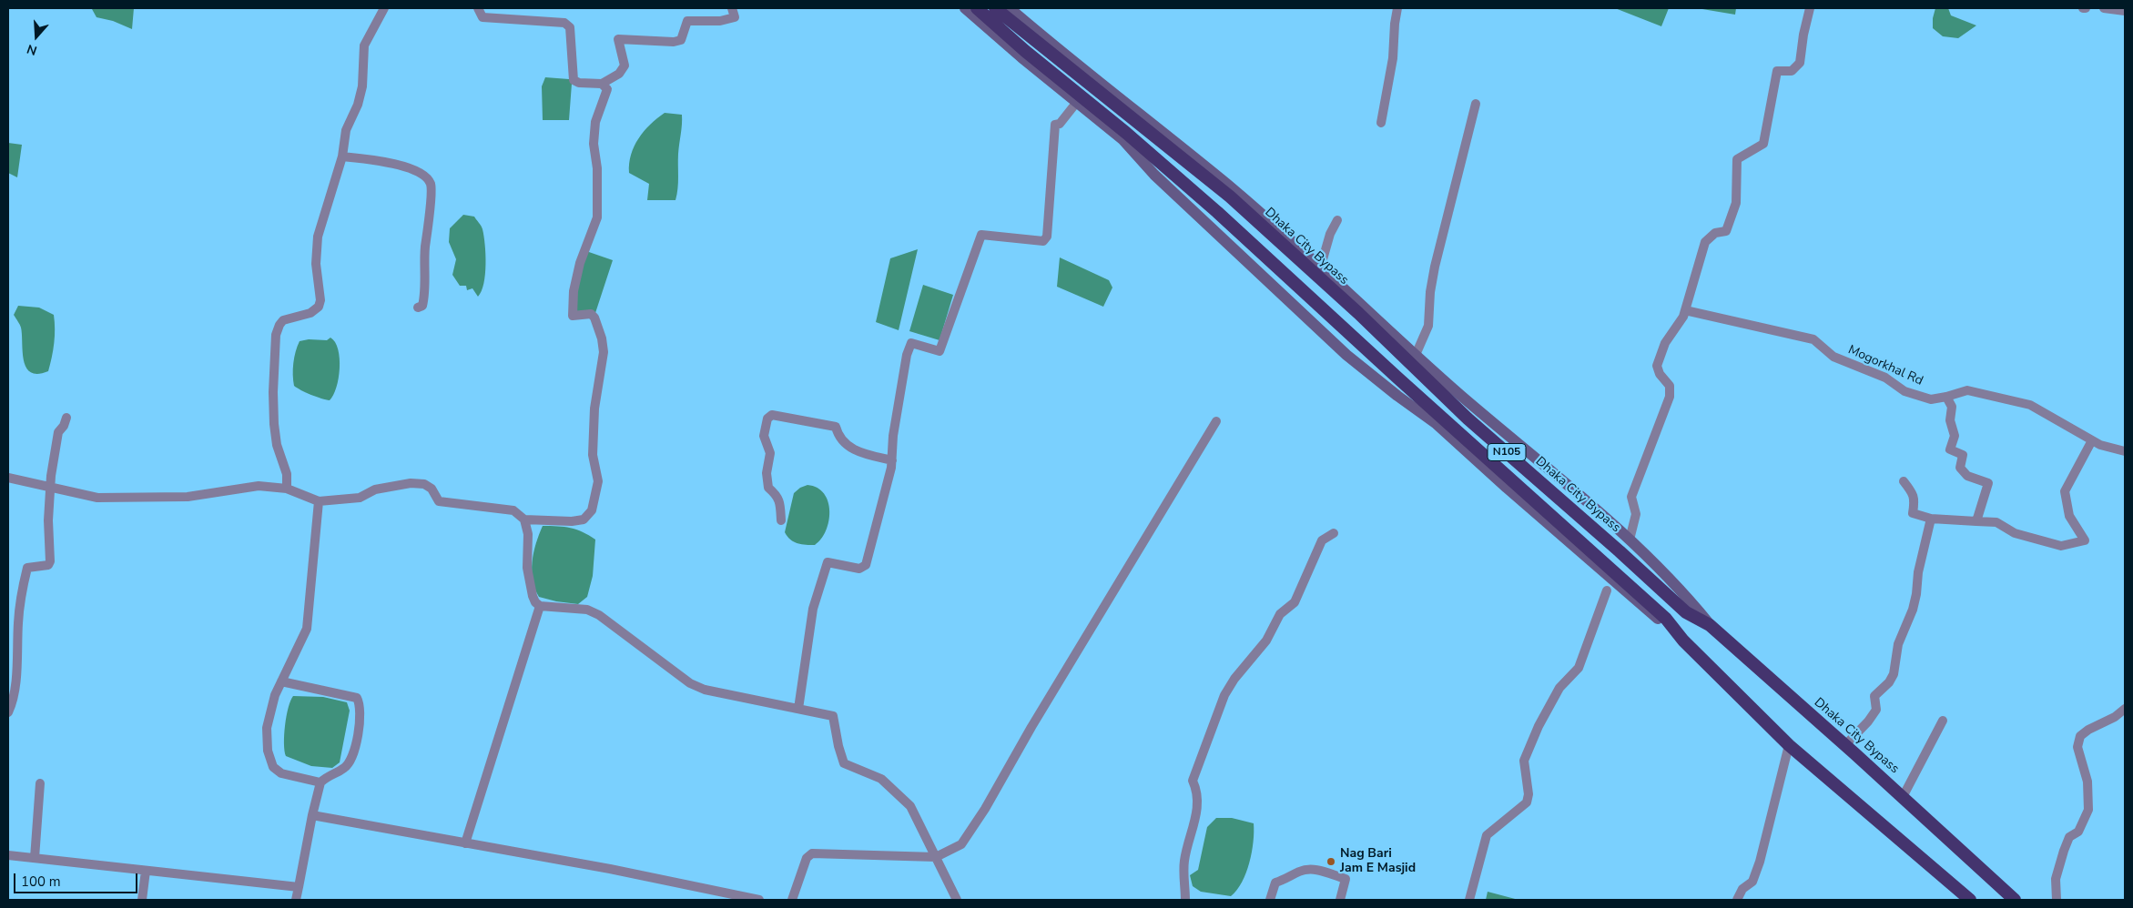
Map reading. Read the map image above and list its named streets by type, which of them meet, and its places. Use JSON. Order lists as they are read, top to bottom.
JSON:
{
  "streets": {
    "highway": ["Dhaka City Bypass", "N105"],
    "street": ["Mogorkhal Rd"]
  },
  "places": ["Nag Bari Jam E Masjid"],
  "scale_bar": "100 m",
  "north": "bottom"
}
